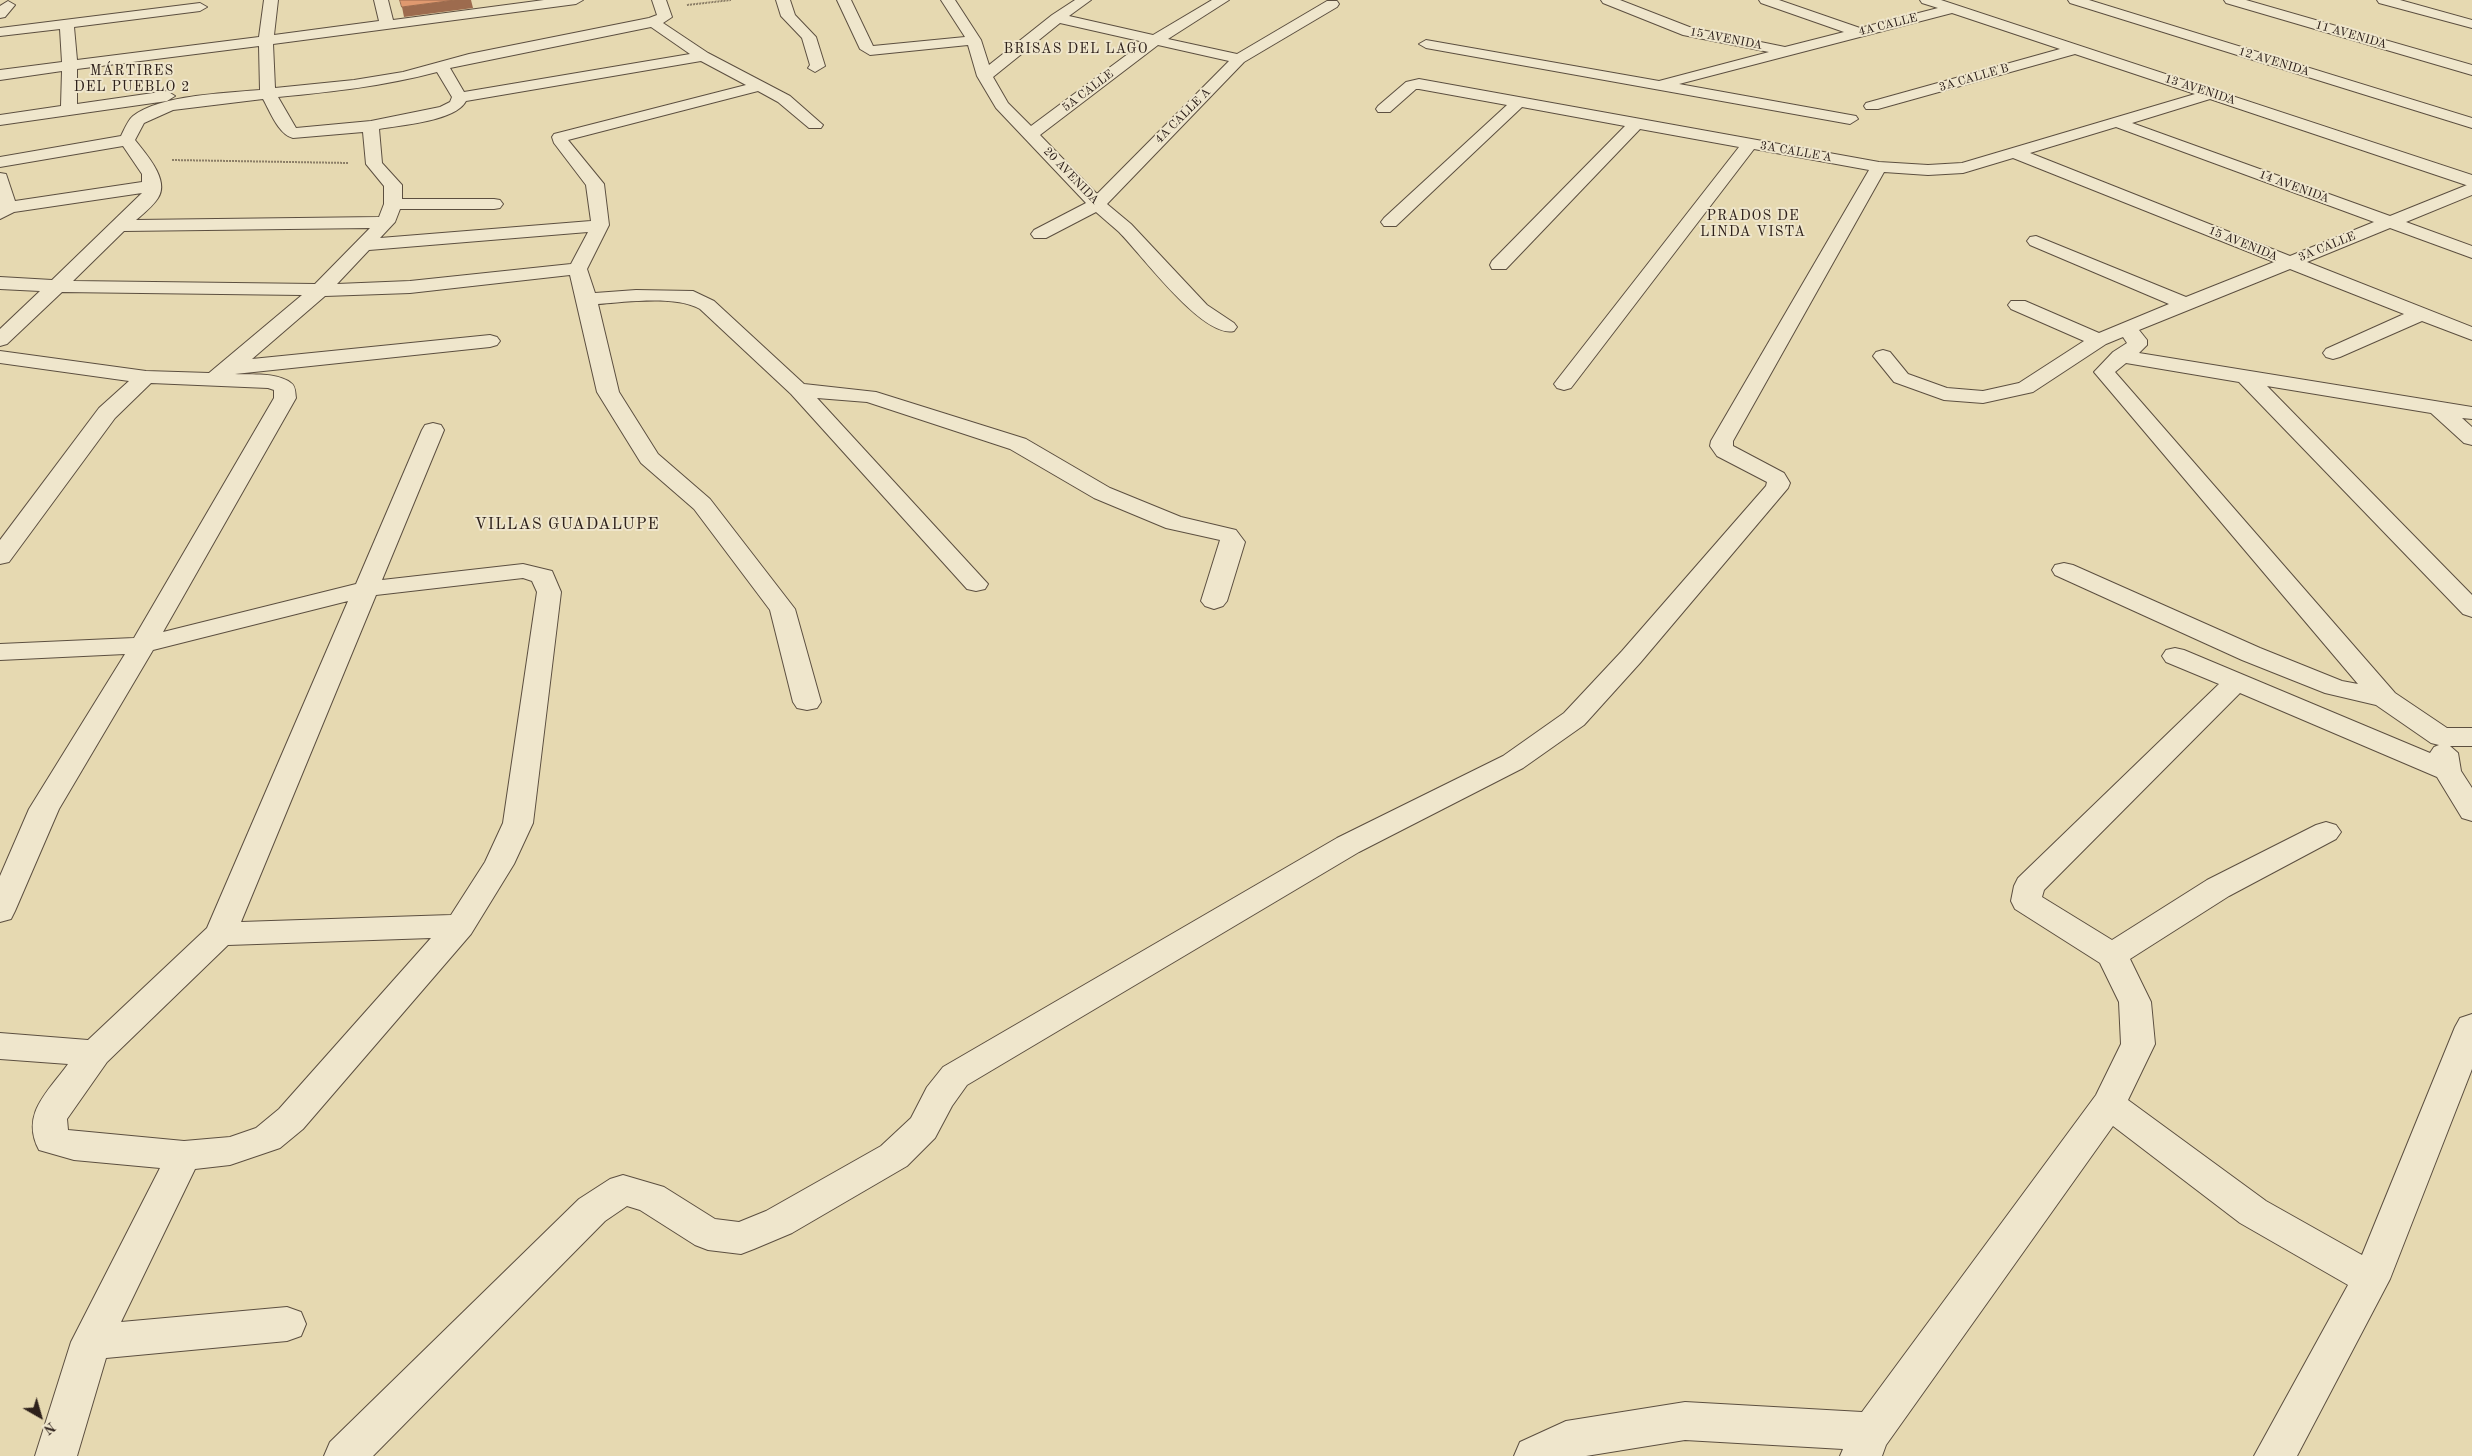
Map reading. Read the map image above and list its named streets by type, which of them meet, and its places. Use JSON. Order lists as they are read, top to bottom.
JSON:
{
  "streets": {
    "street": [
      "4A CALLE",
      "11 AVENIDA",
      "15 AVENIDA",
      "12 AVENIDA",
      "3A CALLE B",
      "13 AVENIDA",
      "5A CALLE",
      "4A CALLE A",
      "3A CALLE A",
      "20 AVENIDA",
      "14 AVENIDA",
      "3A CALLE"
    ]
  },
  "crossings": [
    ["4A CALLE", "15 AVENIDA"],
    ["4A CALLE", "13 AVENIDA"],
    ["15 AVENIDA", "3A CALLE A"],
    ["15 AVENIDA", "3A CALLE"],
    ["3A CALLE B", "13 AVENIDA"],
    ["13 AVENIDA", "3A CALLE A"],
    ["5A CALLE", "20 AVENIDA"],
    ["4A CALLE A", "20 AVENIDA"],
    ["3A CALLE A", "14 AVENIDA"],
    ["14 AVENIDA", "3A CALLE"]
  ],
  "districts": [
    "BRISAS DEL LAGO",
    "MÁRTIRES DEL PUEBLO 2",
    "PRADOS DE LINDA VISTA",
    "VILLAS GUADALUPE"
  ],
  "north": "bottom right"
}
